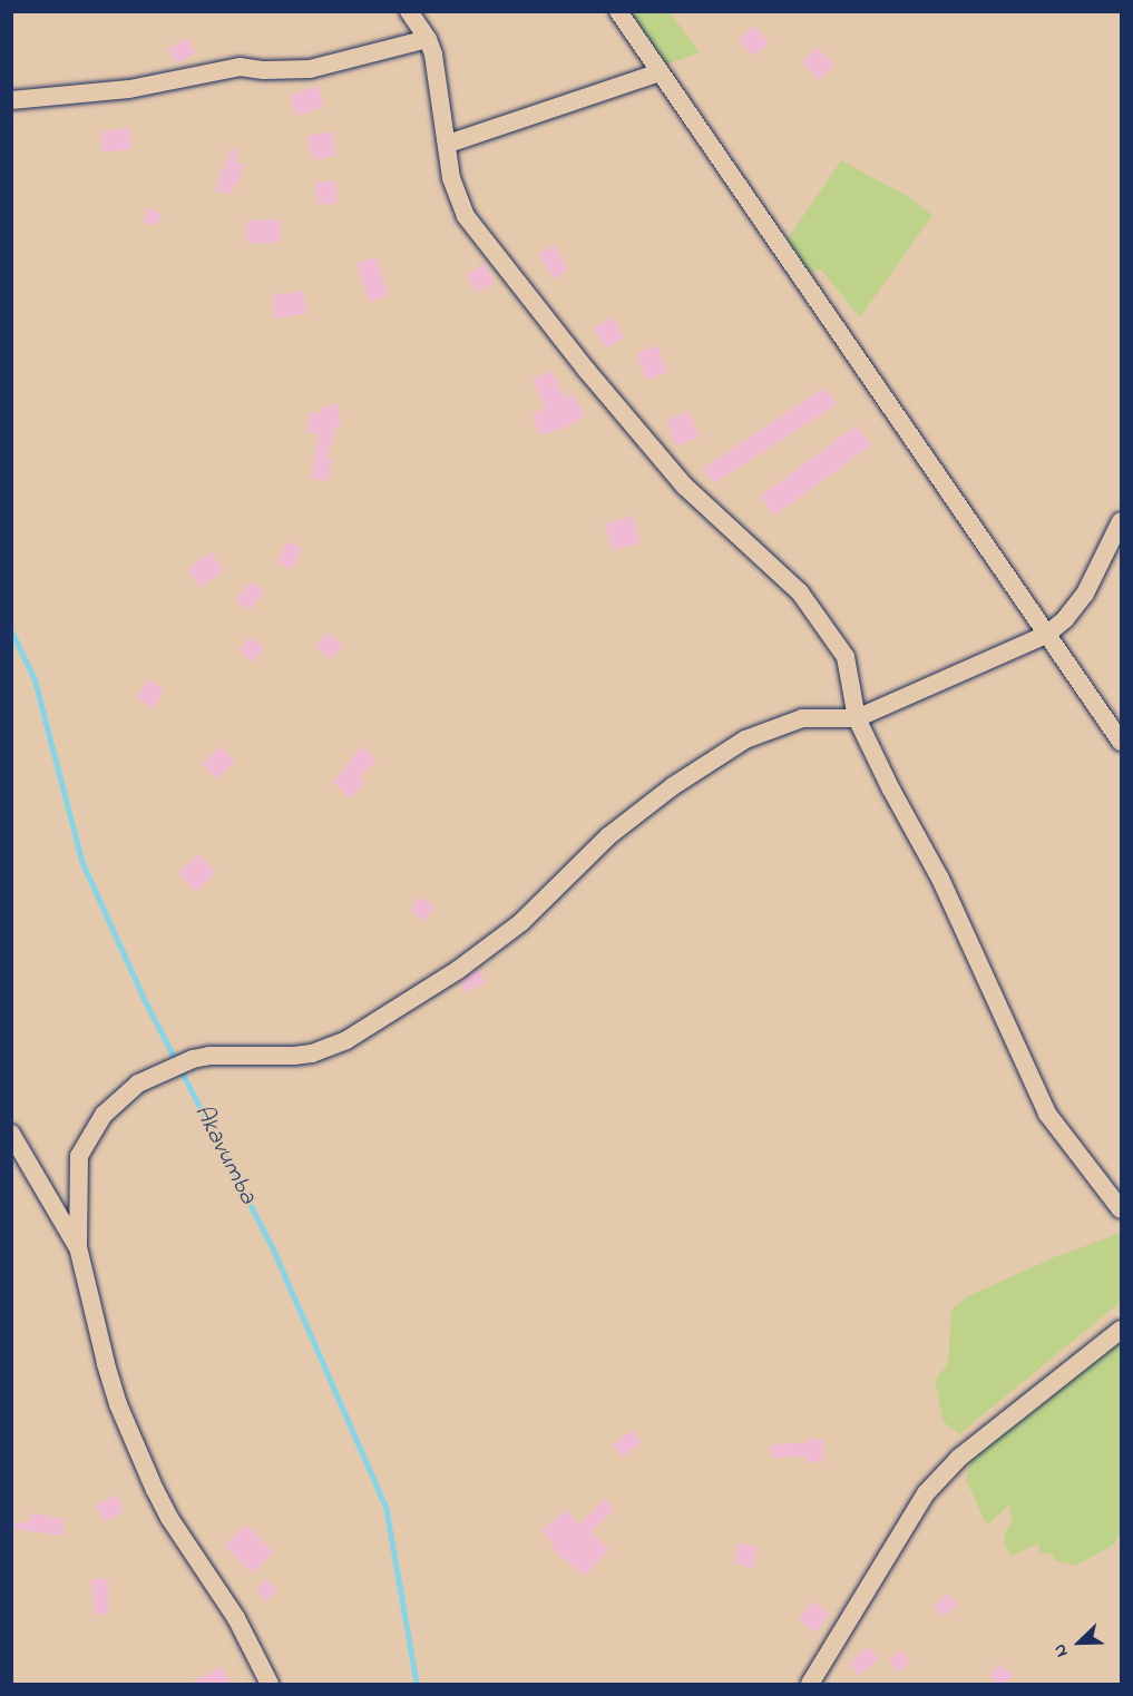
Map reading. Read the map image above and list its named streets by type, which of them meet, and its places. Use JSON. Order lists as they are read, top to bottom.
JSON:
{
  "water": ["Akavumba"],
  "north": "bottom left"
}
